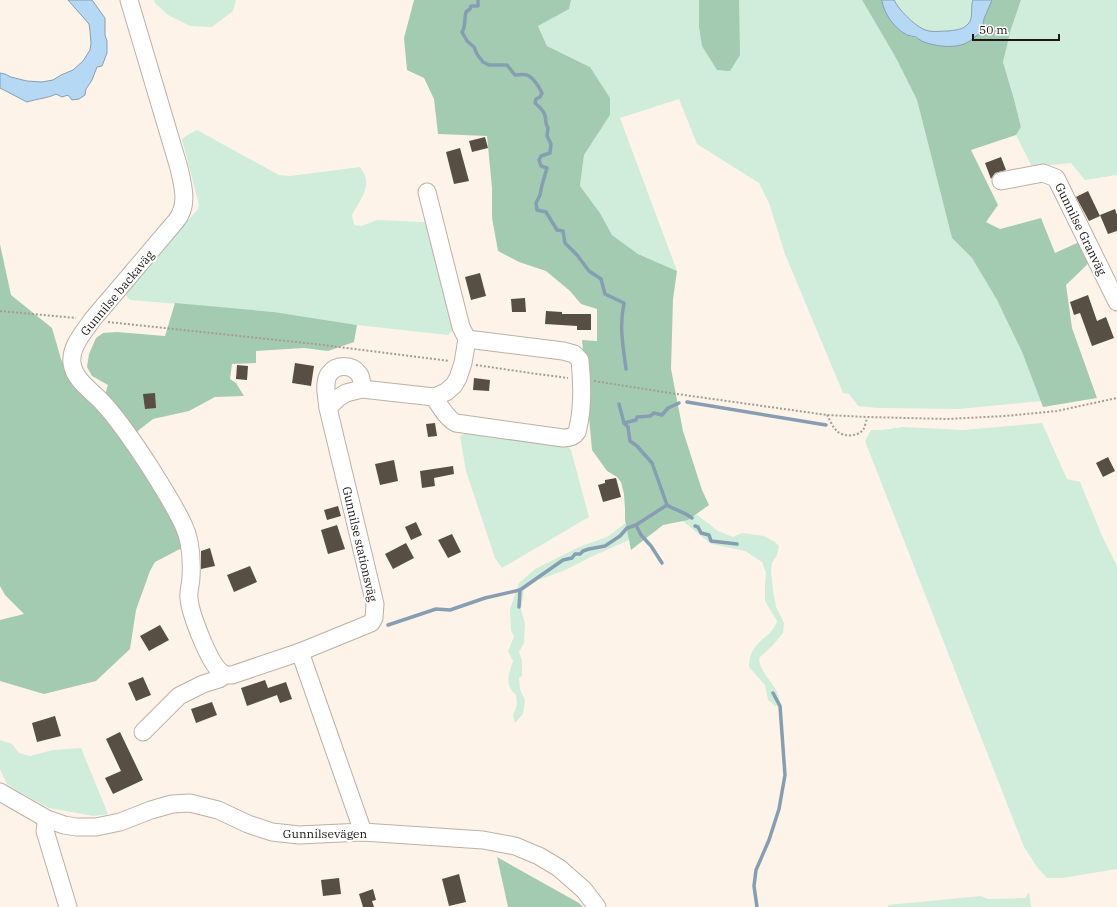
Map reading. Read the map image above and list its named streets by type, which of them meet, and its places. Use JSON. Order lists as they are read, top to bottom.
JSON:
{
  "streets": {
    "street": [
      "Gunnilse Granväg",
      "Gunnilse backaväg",
      "Gunnilse stationsväg",
      "Gunnilsevägen"
    ]
  },
  "scale_bar": "50 m"
}
